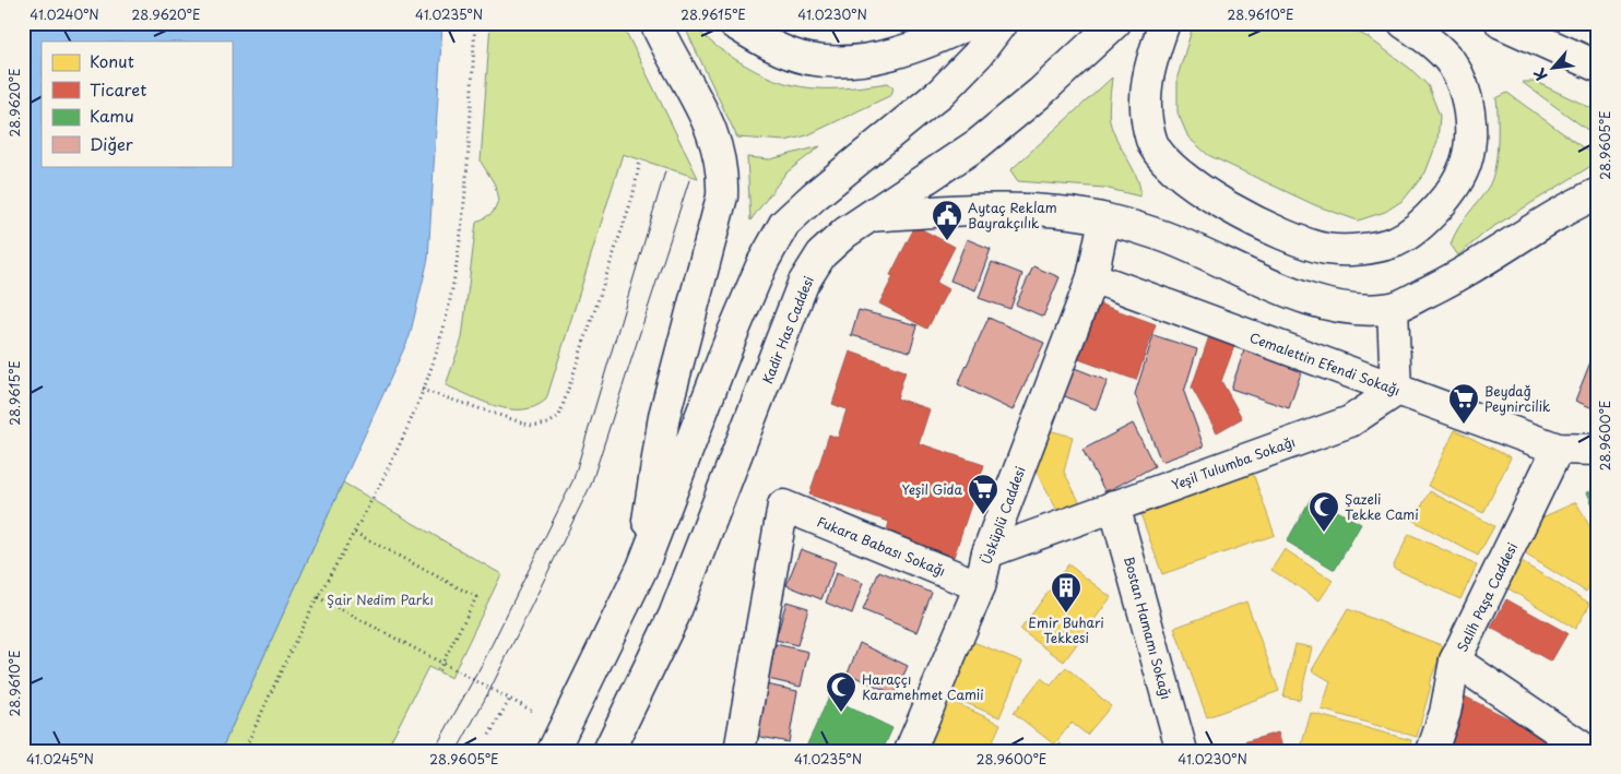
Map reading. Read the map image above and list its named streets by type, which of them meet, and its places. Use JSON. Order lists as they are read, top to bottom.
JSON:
{
  "streets": {
    "main road": [
      "Kadir Has Caddesi",
      "Cemalettin Efendi Sokağı",
      "Yeşil Tulumba Sokağı",
      "Üsküplü Caddesi",
      "Fukara Babası Sokağı",
      "Salih Paşa Caddesi",
      "Bostan Hamamı Sokağı"
    ]
  },
  "crossings": [
    ["Cemalettin Efendi Sokağı", "Yeşil Tulumba Sokağı"],
    ["Cemalettin Efendi Sokağı", "Üsküplü Caddesi"],
    ["Cemalettin Efendi Sokağı", "Salih Paşa Caddesi"],
    ["Yeşil Tulumba Sokağı", "Üsküplü Caddesi"],
    ["Yeşil Tulumba Sokağı", "Bostan Hamamı Sokağı"],
    ["Üsküplü Caddesi", "Fukara Babası Sokağı"]
  ],
  "parks": ["Şair Nedim Parkı"],
  "places": {
    "public building": ["Aytaç Reklam Bayrakçılık"],
    "supermarket": ["Beydağ Peynircilik", "Yeşil Gida"],
    "mosque": ["Şazeli Tekke Cami", "Haraççı Karamehmet Camii"],
    "building": ["Emir Buhari Tekkesi"]
  },
  "legend": [
    "Konut",
    "Ticaret",
    "Kamu",
    "Diğer"
  ],
  "north": "bottom left",
  "coordinates": [
    "41.0240°N",
    "28.9620°E",
    "41.0235°N",
    "28.9615°E",
    "41.0230°N",
    "28.9610°E",
    "28.9605°E",
    "28.9600°E",
    "41.0245°N"
  ]
}
